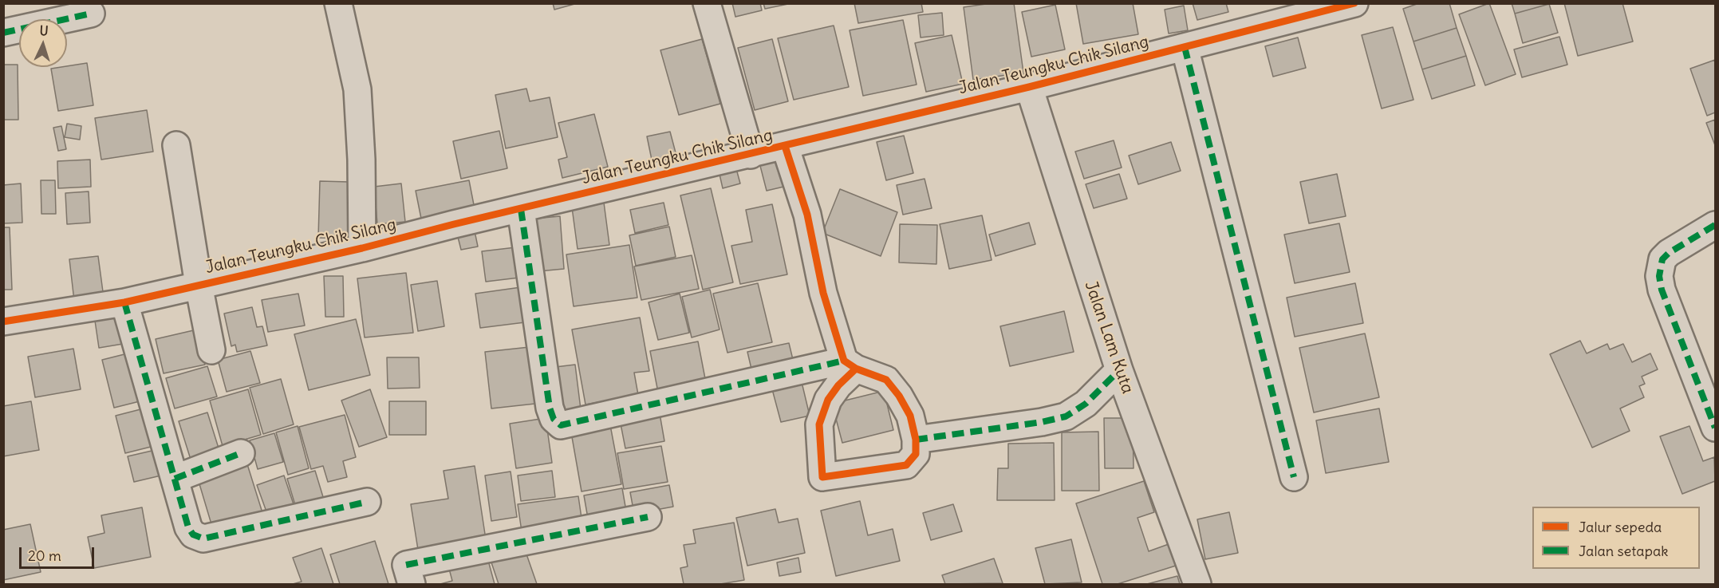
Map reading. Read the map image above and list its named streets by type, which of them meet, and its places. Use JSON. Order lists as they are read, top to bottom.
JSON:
{
  "streets": {
    "street": ["Jalan Teungku Chik Silang", "Jalan Lam Kuta"]
  },
  "crossings": [
    ["Jalan Teungku Chik Silang", "Jalan Lam Kuta"]
  ],
  "legend": ["Jalur sepeda", "Jalan setapak"],
  "scale_bar": "20 m",
  "north": "top"
}
